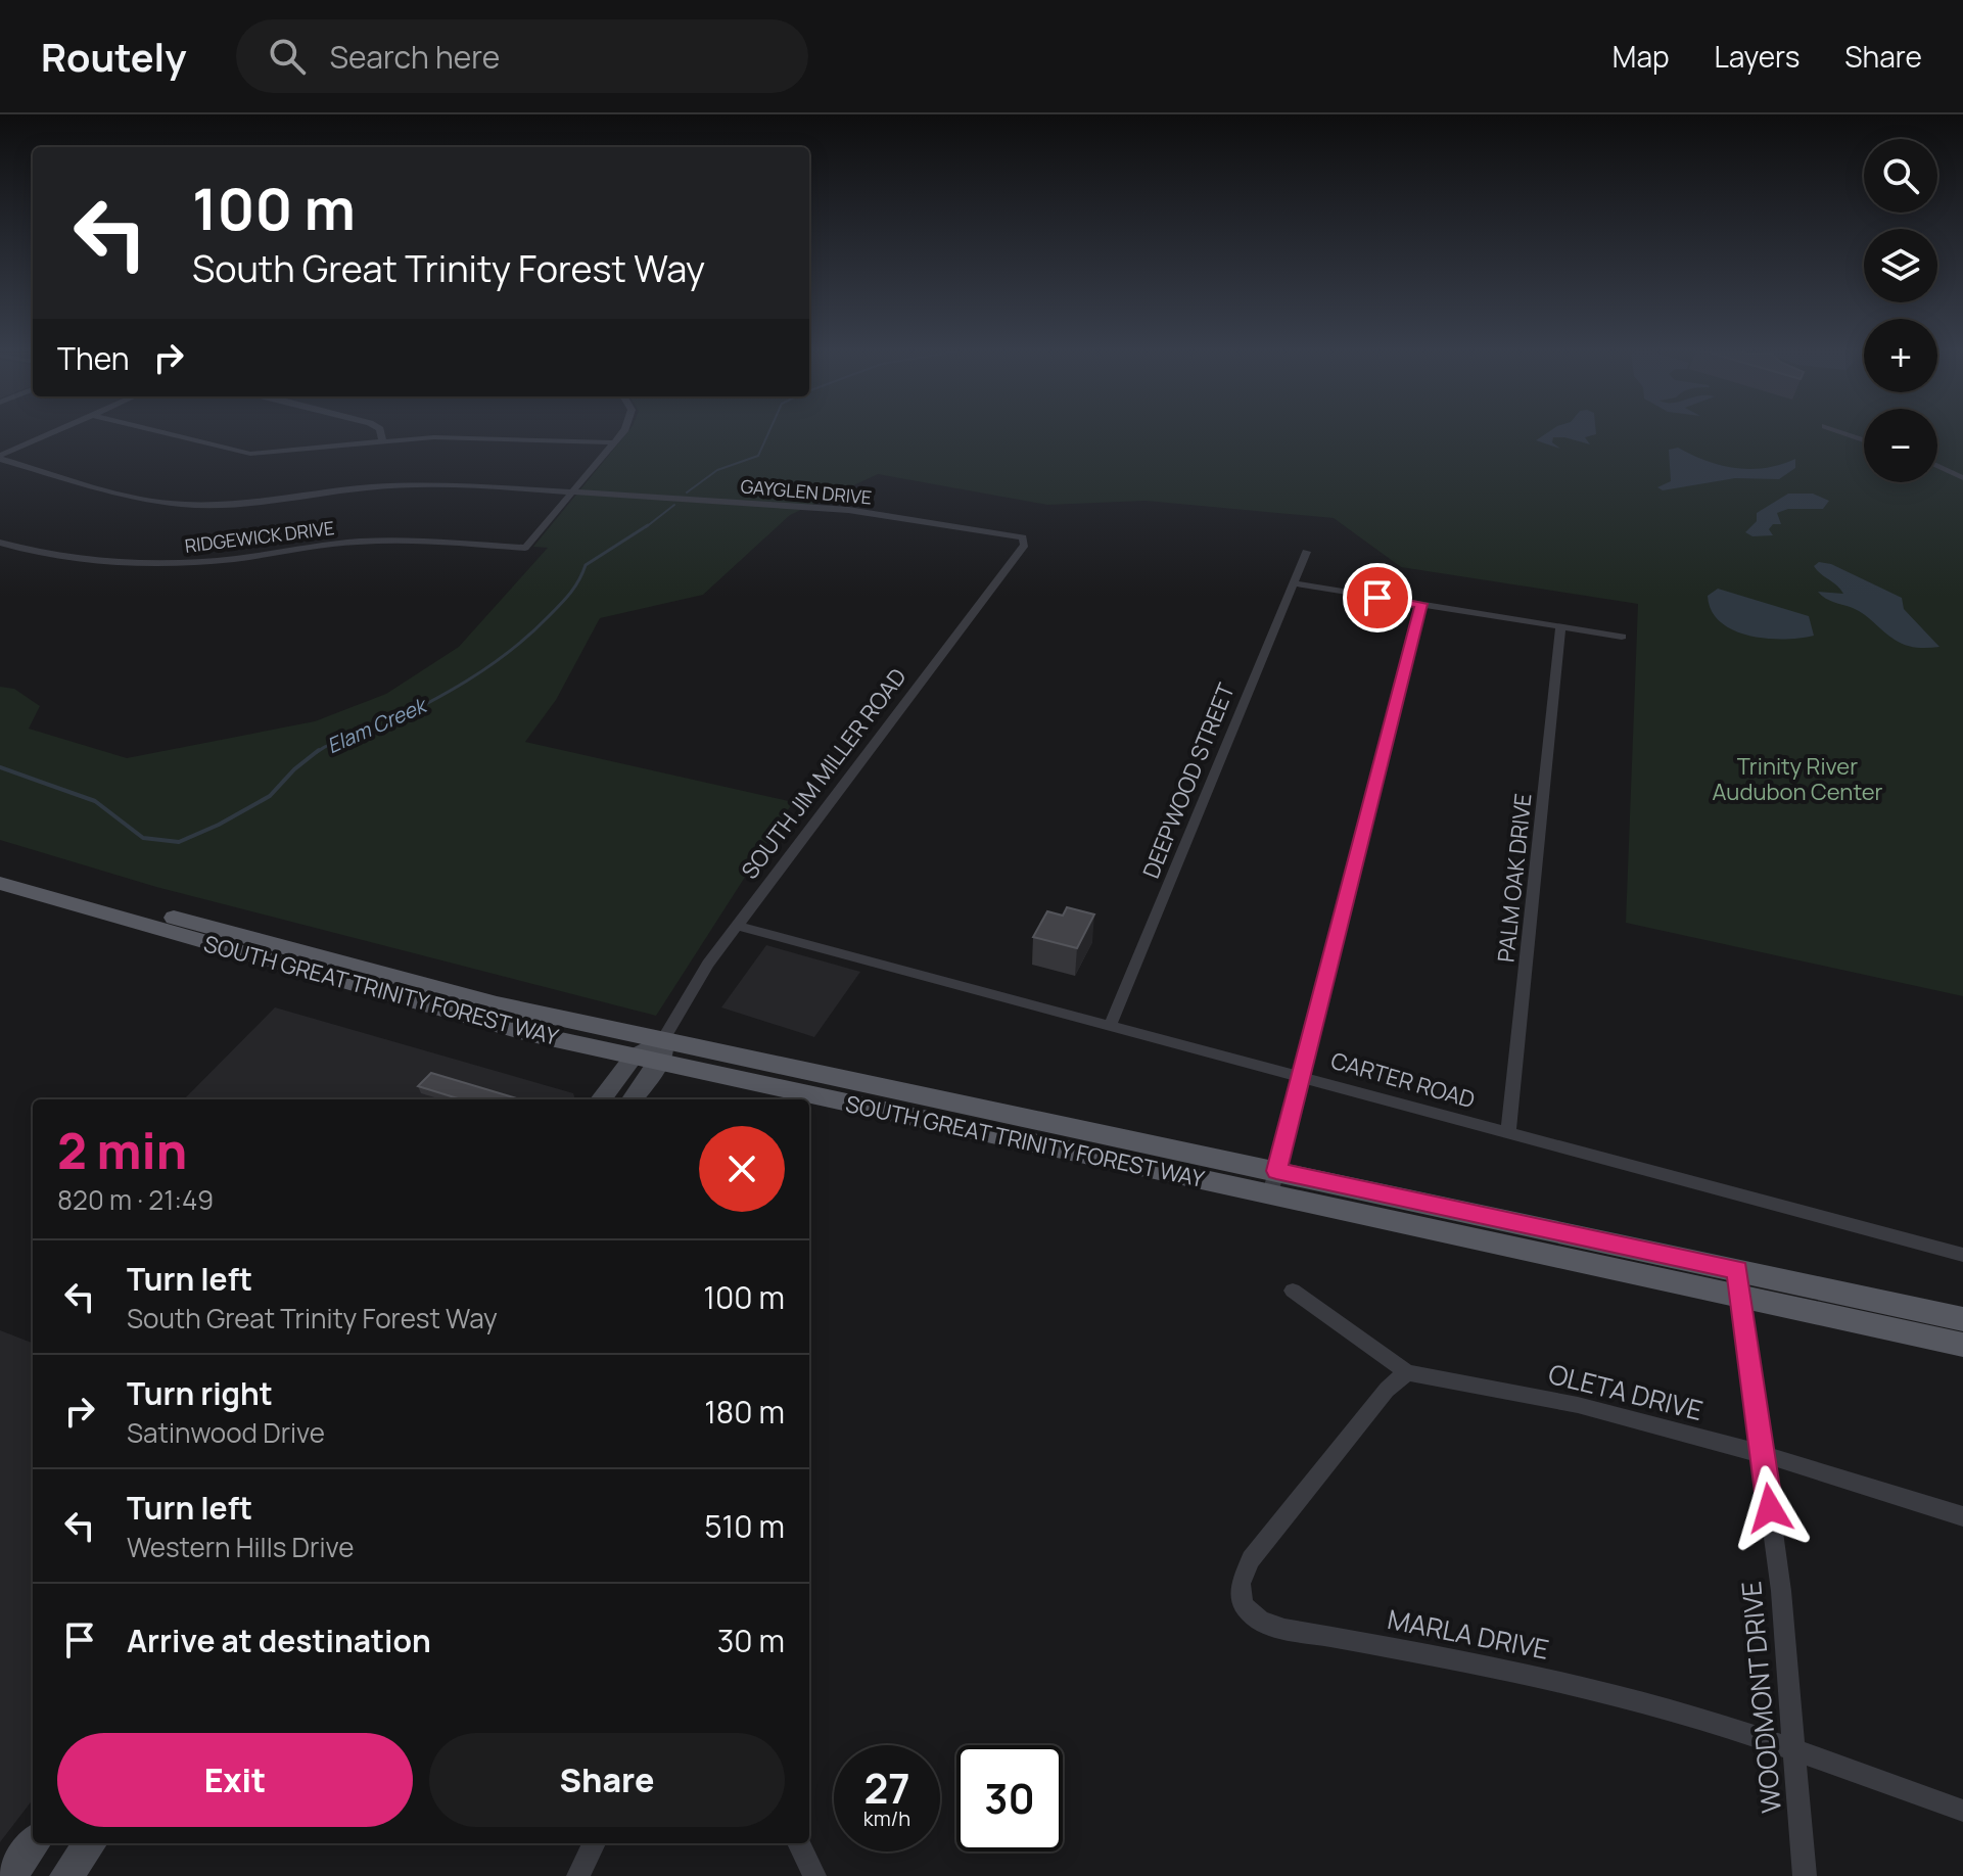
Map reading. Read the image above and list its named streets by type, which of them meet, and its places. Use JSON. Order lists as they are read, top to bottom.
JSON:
{
  "streets": {
    "main road": ["SOUTH GREAT TRINITY FOREST WAY"],
    "street": [
      "GAYGLEN DRIVE",
      "RIDGEWICK DRIVE",
      "SOUTH JIM MILLER ROAD",
      "DEEPWOOD STREET",
      "PALM OAK DRIVE",
      "CARTER ROAD",
      "OLETA DRIVE",
      "MARLA DRIVE",
      "WOODMONT DRIVE"
    ]
  },
  "crossings": [
    ["GAYGLEN DRIVE", "RIDGEWICK DRIVE"],
    ["GAYGLEN DRIVE", "SOUTH JIM MILLER ROAD"],
    ["SOUTH JIM MILLER ROAD", "SOUTH GREAT TRINITY FOREST WAY"],
    ["SOUTH JIM MILLER ROAD", "CARTER ROAD"],
    ["DEEPWOOD STREET", "CARTER ROAD"],
    ["PALM OAK DRIVE", "CARTER ROAD"],
    ["SOUTH GREAT TRINITY FOREST WAY", "WOODMONT DRIVE"],
    ["OLETA DRIVE", "MARLA DRIVE"],
    ["OLETA DRIVE", "WOODMONT DRIVE"],
    ["MARLA DRIVE", "WOODMONT DRIVE"]
  ],
  "water": ["Elam Creek"],
  "parks": ["Trinity River Audubon Center"],
  "page": {
    "header": "Routely",
    "search": "Search here",
    "nav": ["Map", "Layers", "Share"],
    "map_buttons": ["+", "−"],
    "turn": ["100 m", "South Great Trinity Forest Way"],
    "then": "Then",
    "heading": ["2 min", "820 m · 21:49"],
    "list": [
      {
        "name": "Turn left",
        "note": "South Great Trinity Forest Way",
        "value": "100 m"
      },
      {
        "name": "Turn right",
        "note": "Satinwood Drive",
        "value": "180 m"
      },
      {
        "name": "Turn left",
        "note": "Western Hills Drive",
        "value": "510 m"
      },
      {
        "name": "Arrive at destination",
        "value": "30 m"
      }
    ],
    "buttons": ["Exit", "Share"],
    "speed": "27 km/h",
    "limit": "30"
  }
}
